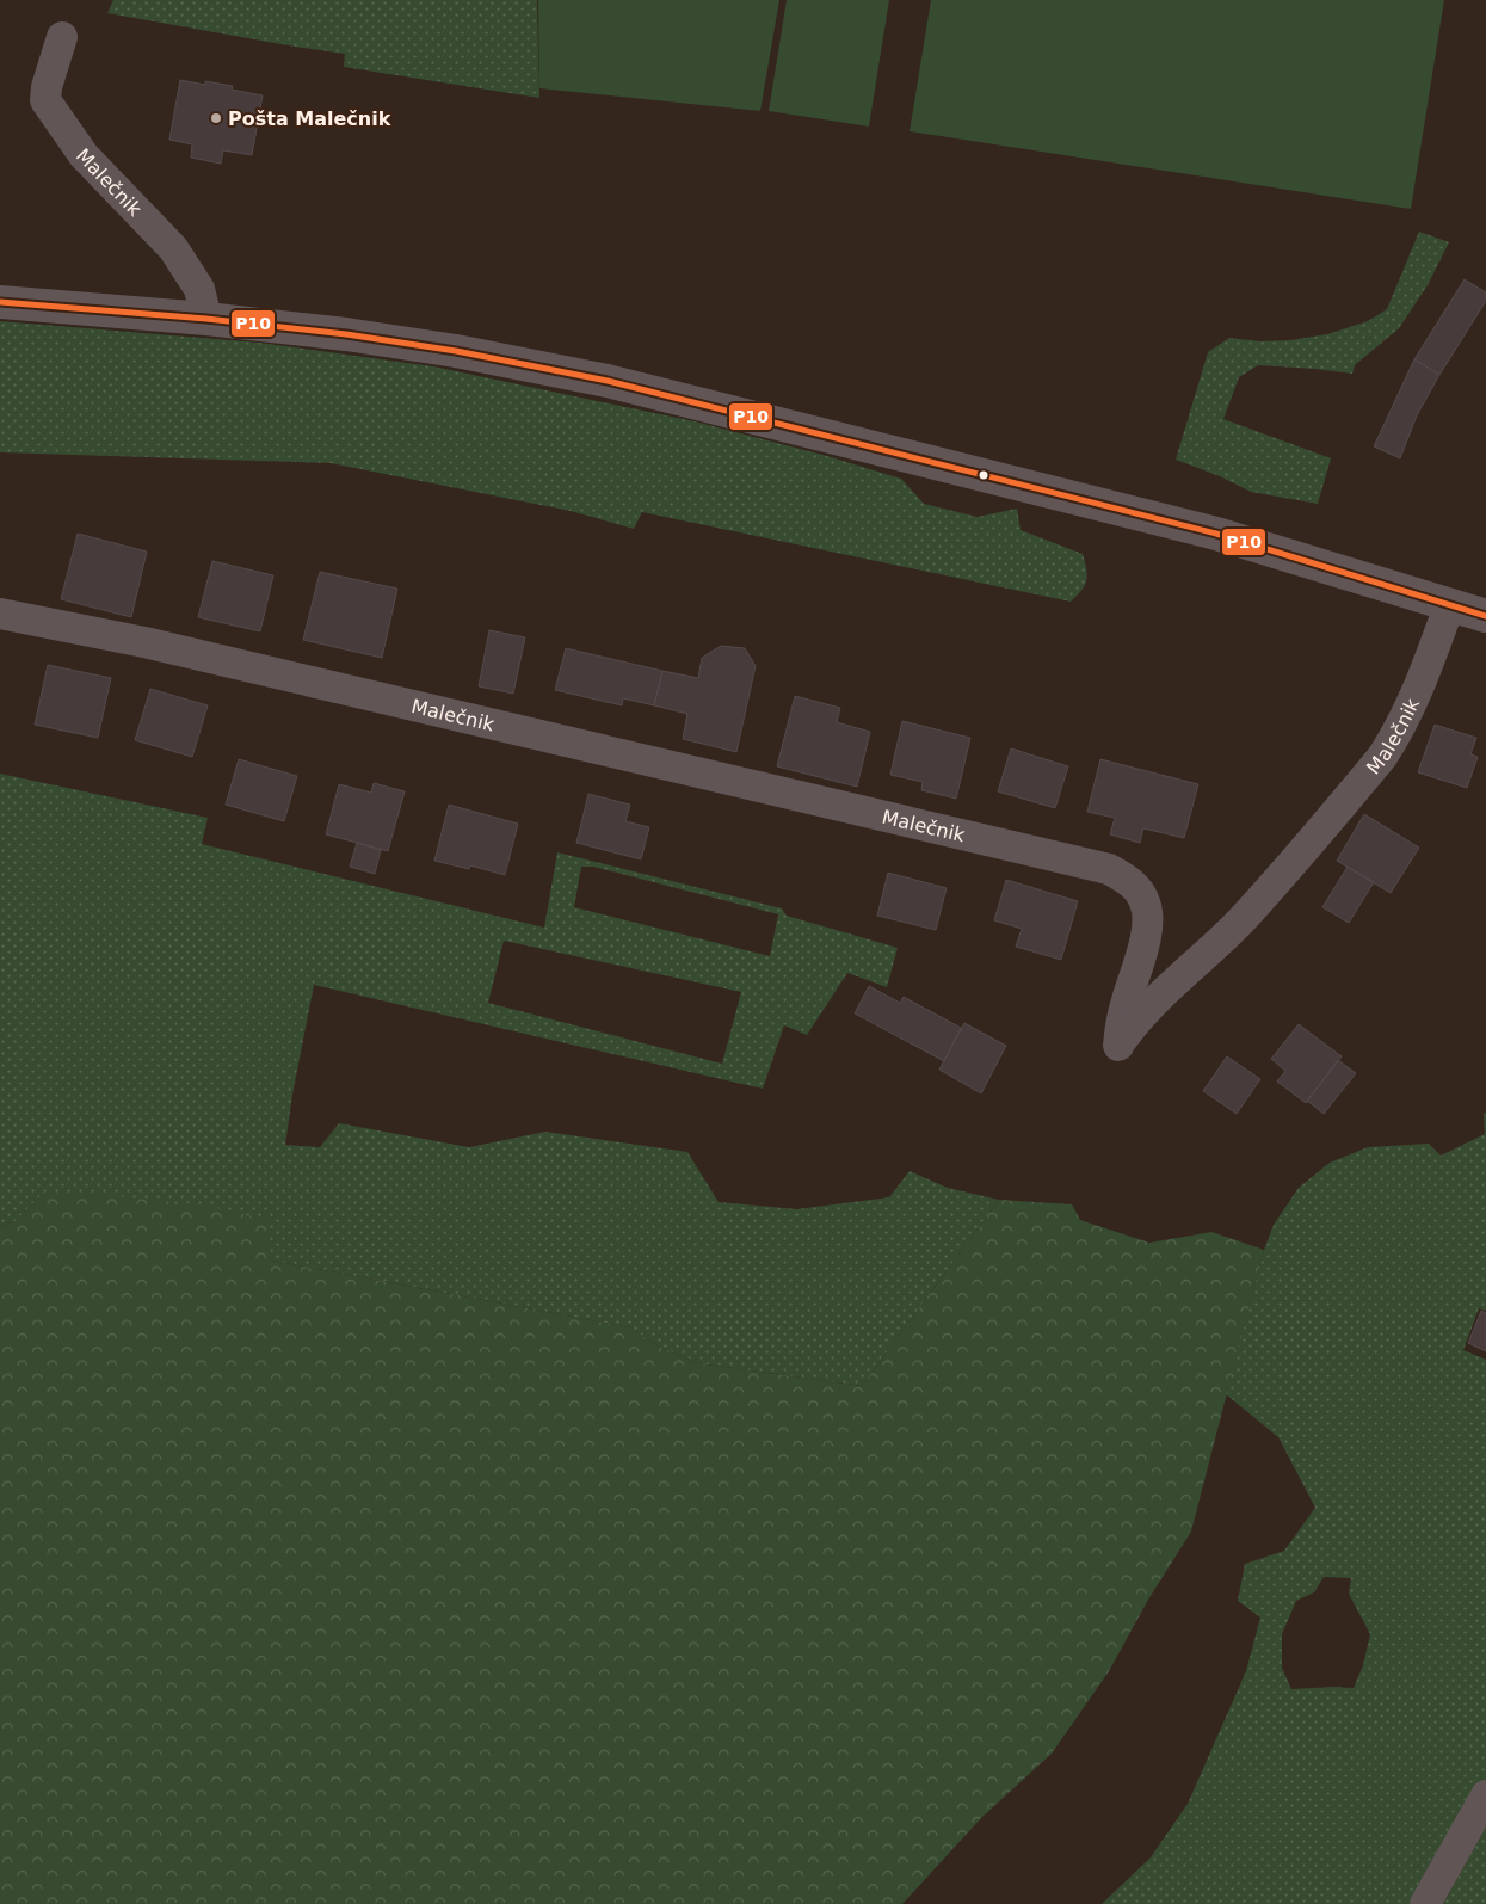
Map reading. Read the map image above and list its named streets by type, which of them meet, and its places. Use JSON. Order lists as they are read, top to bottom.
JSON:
{
  "streets": {
    "street": ["Malečnik"]
  },
  "places": ["Pošta Malečnik"],
  "lines": ["transit line P10"]
}
